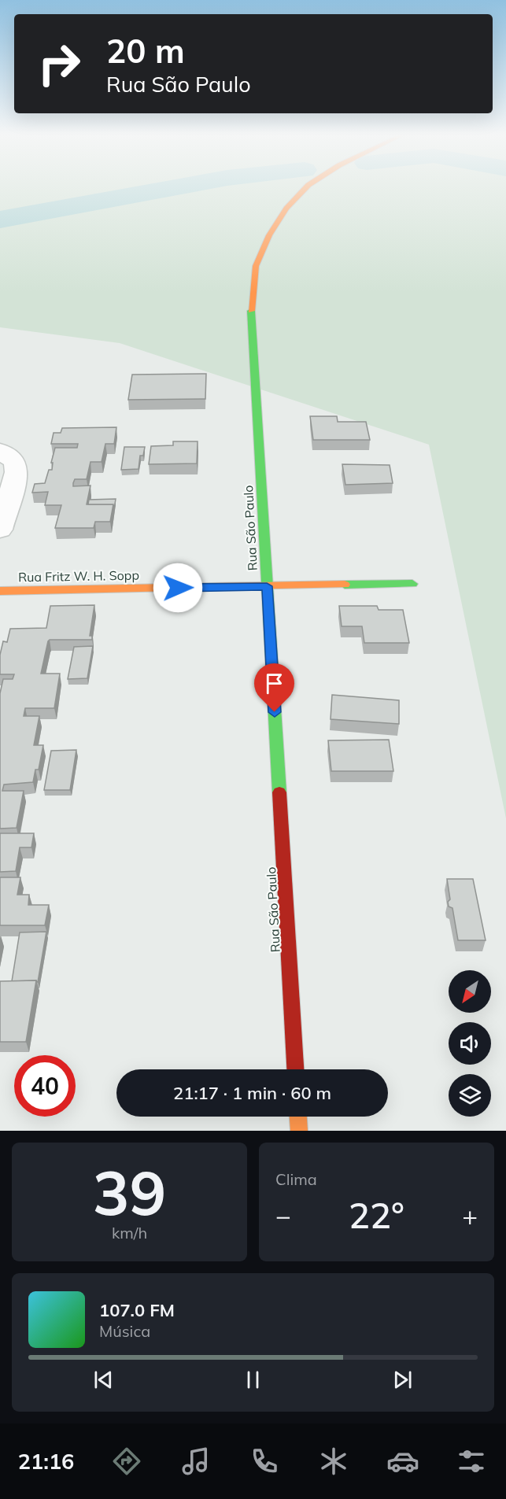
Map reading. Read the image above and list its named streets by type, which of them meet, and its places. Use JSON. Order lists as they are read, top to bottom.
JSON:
{
  "streets": {
    "main road": ["Rua São Paulo", "Rua Fritz W. H. Sopp"]
  },
  "crossings": [
    ["Rua São Paulo", "Rua Fritz W. H. Sopp"]
  ],
  "north": "bottom left",
  "page": {
    "turn": ["20 m", "Rua São Paulo"],
    "limit": "40",
    "trip": "21:17 · 1 min · 60 m",
    "tile": [
      ["39", "km/h"],
      "Clima"
    ],
    "heat": ["−", "22°", "+"],
    "song": ["107.0 FM", "Música"],
    "tabs": "21:16"
  }
}
